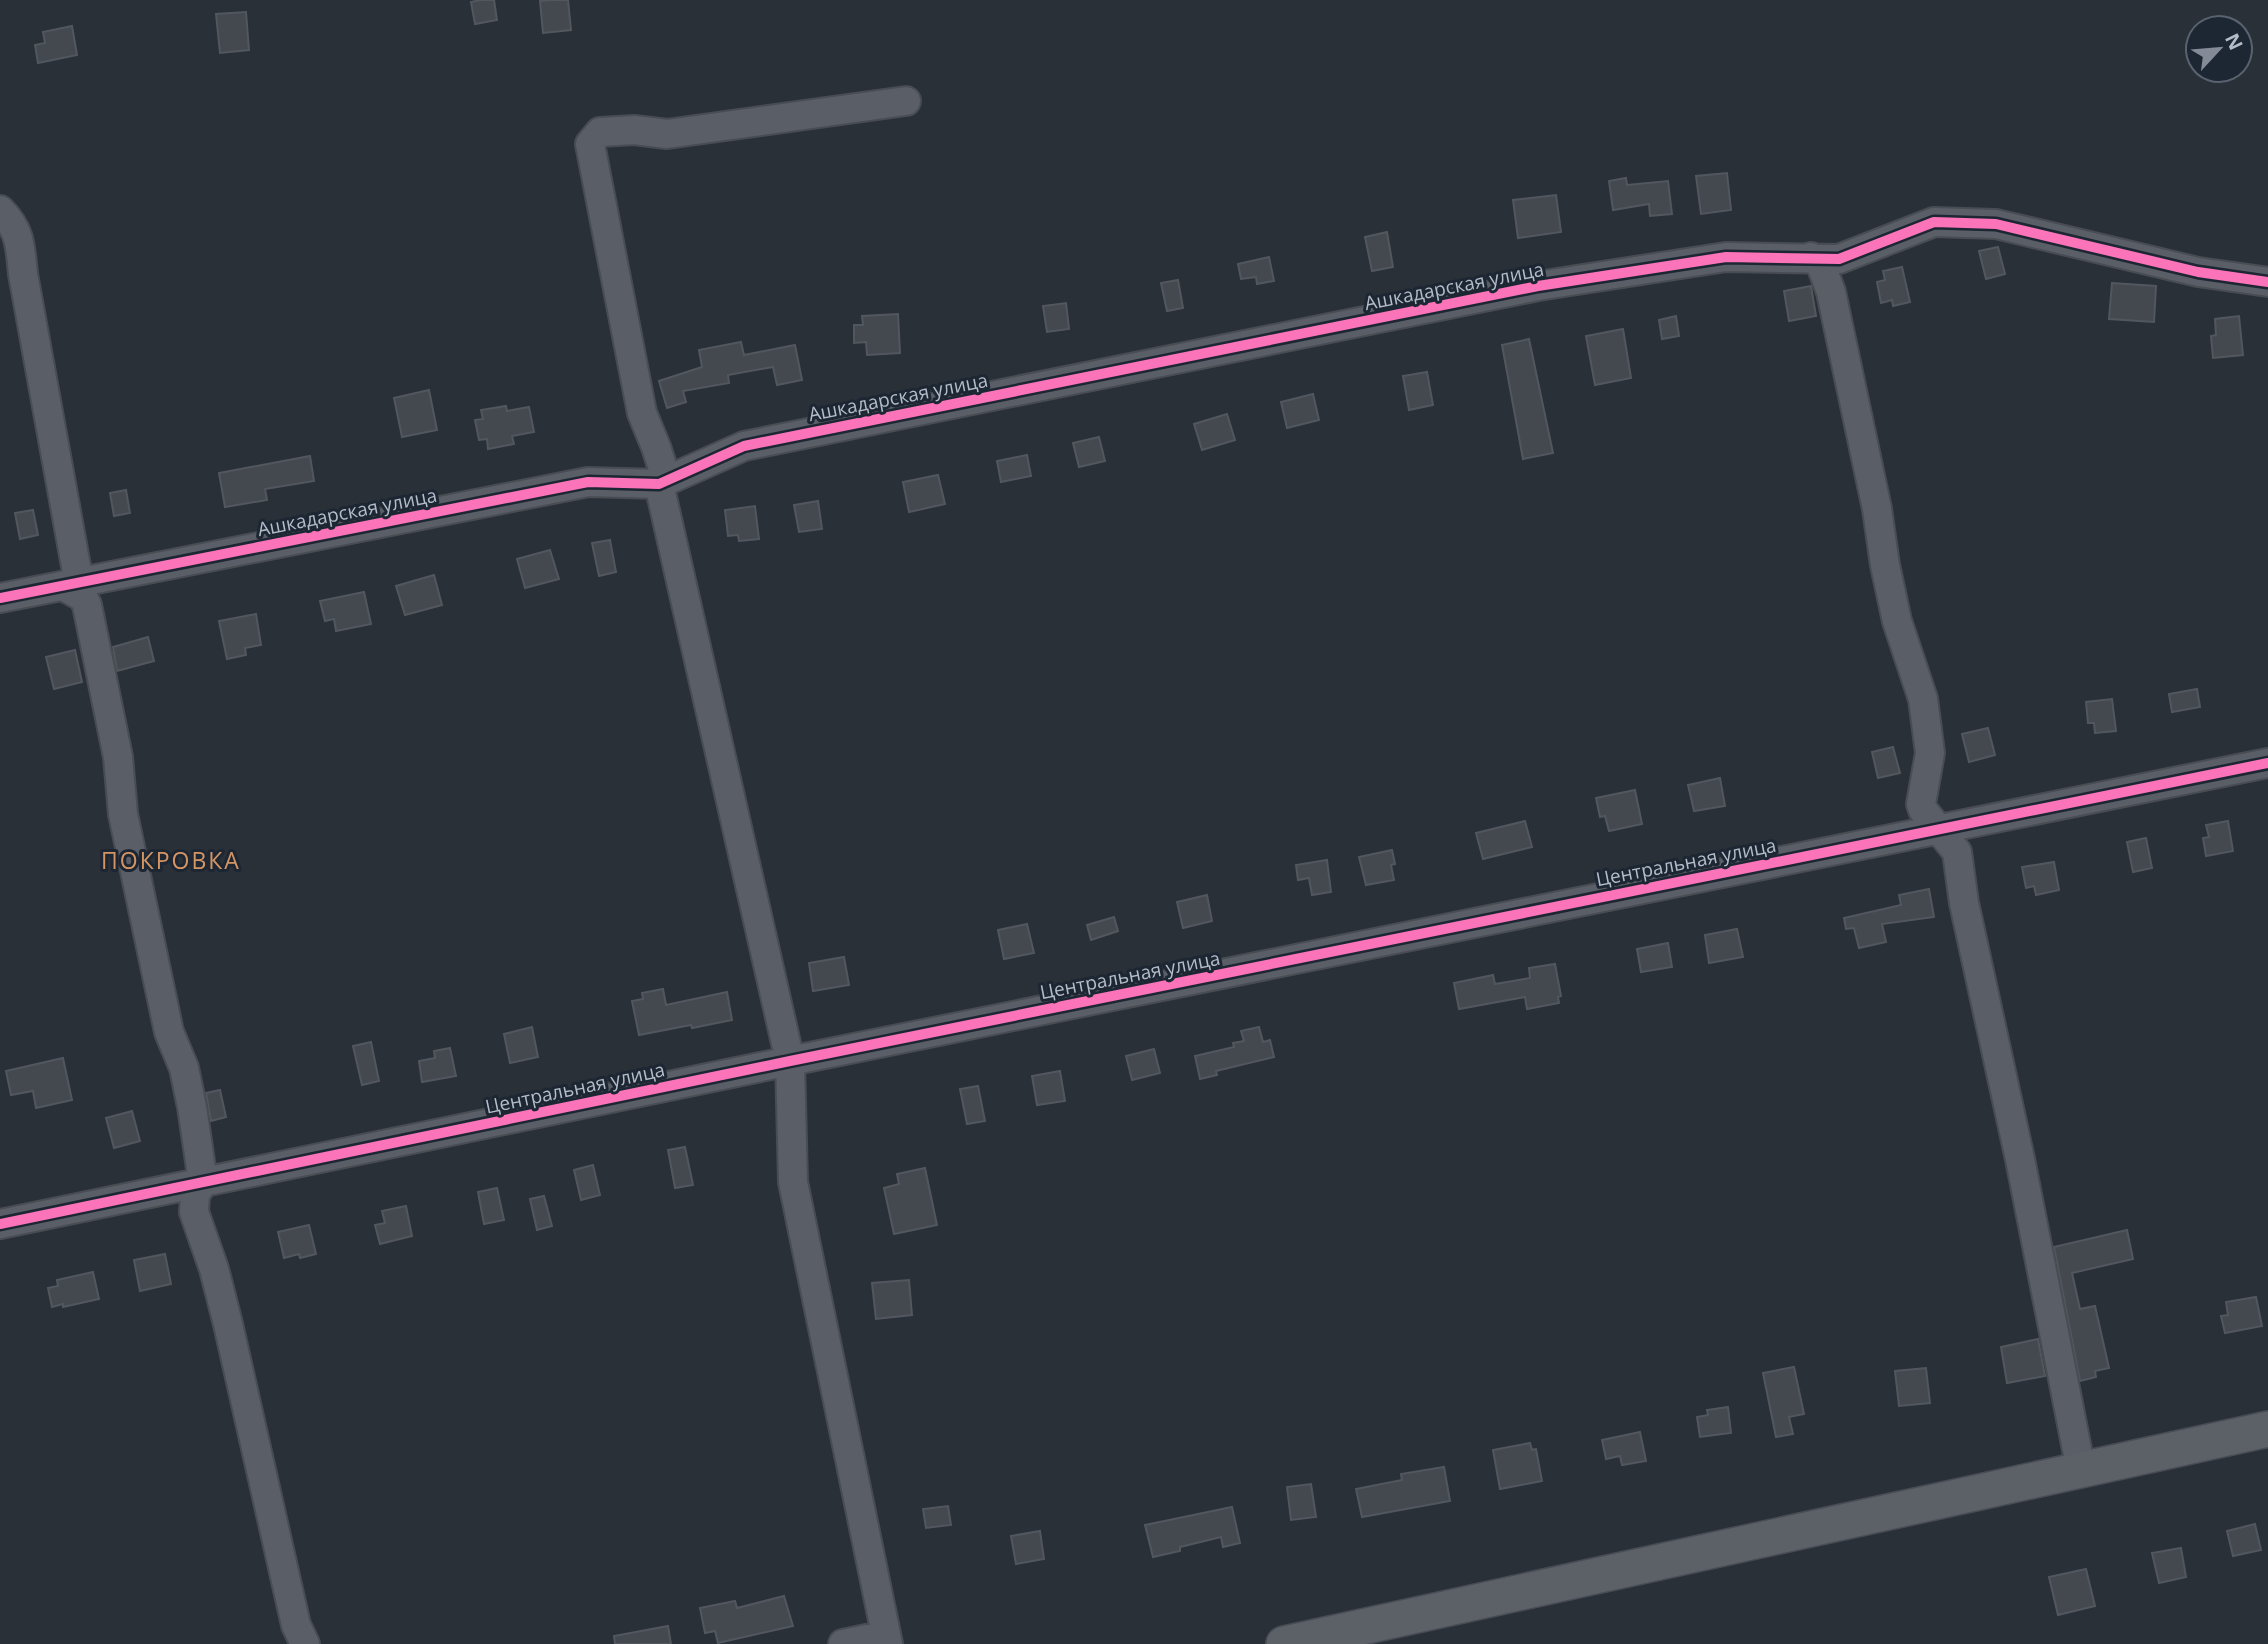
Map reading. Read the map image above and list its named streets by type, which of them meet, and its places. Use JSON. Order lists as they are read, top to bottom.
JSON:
{
  "streets": {
    "street": ["Ашкадарская улица", "Центральная улица"]
  },
  "districts": ["ПОКРОВКА"],
  "north": "top right"
}
